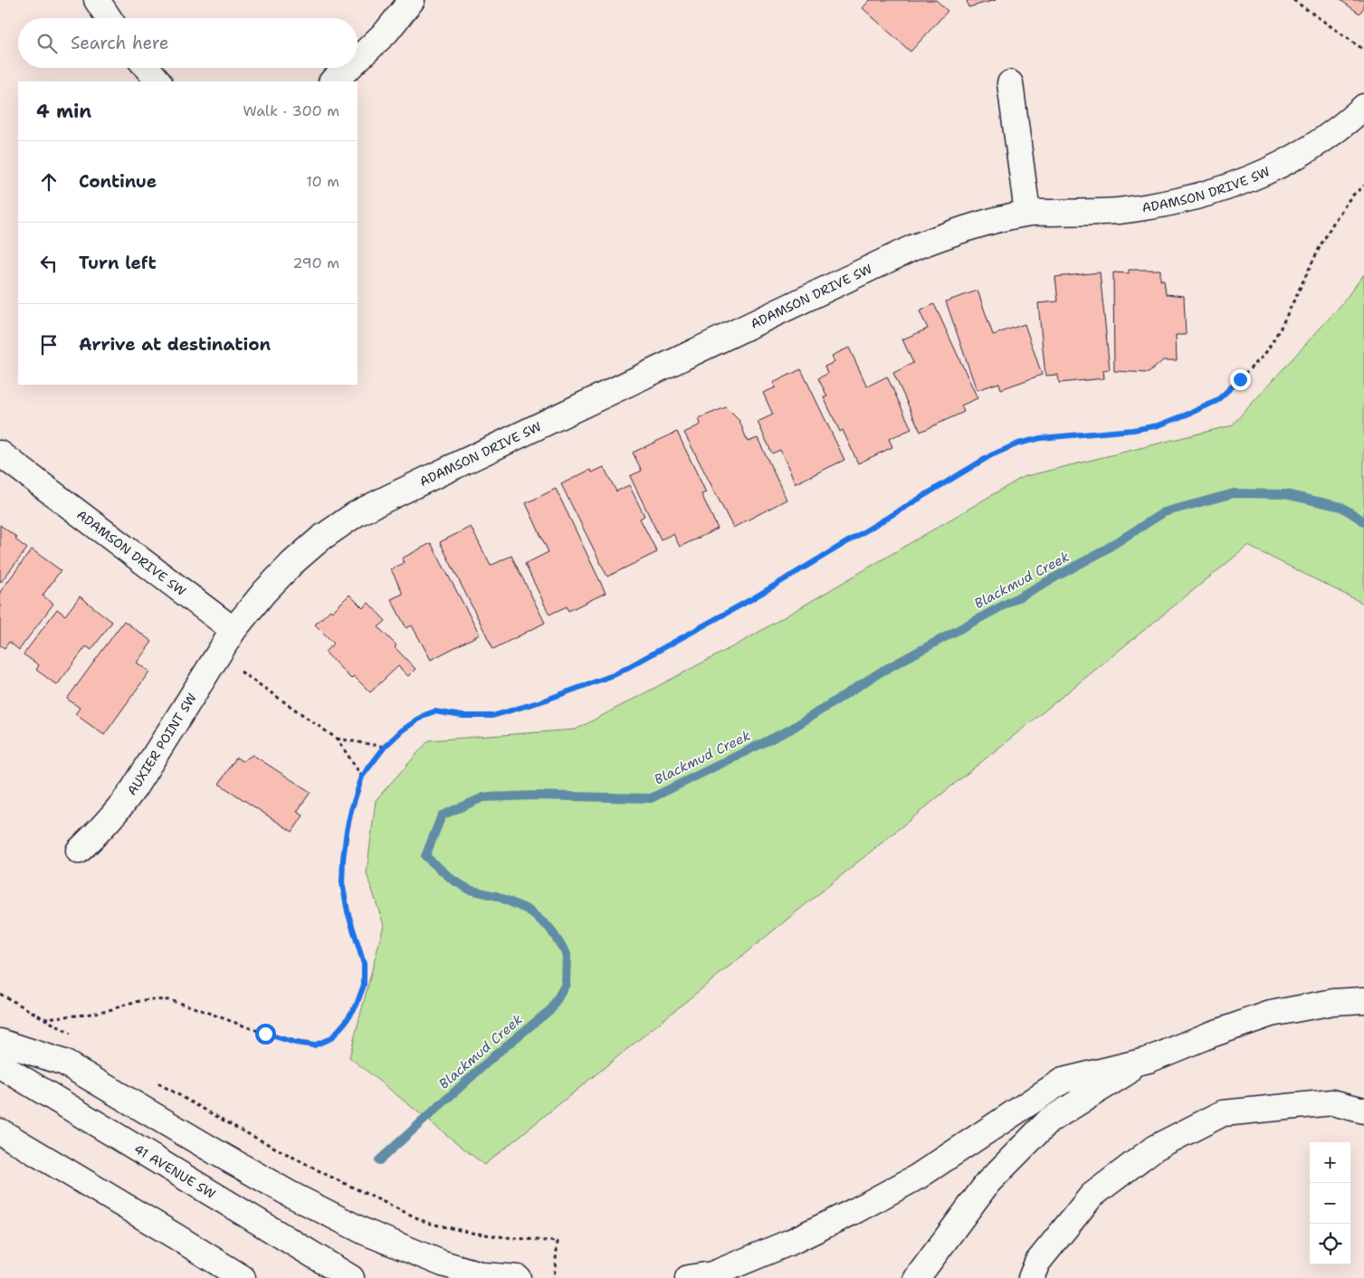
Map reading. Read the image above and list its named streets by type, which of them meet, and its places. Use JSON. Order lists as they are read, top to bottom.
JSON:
{
  "streets": {
    "main road": ["ADAMSON DRIVE SW", "AUXIER POINT SW", "41 AVENUE SW"]
  },
  "crossings": [
    ["ADAMSON DRIVE SW", "AUXIER POINT SW"]
  ],
  "water": ["Blackmud Creek"],
  "page": {
    "search": "Search here",
    "heading": ["4 min", "Walk · 300 m"],
    "list": [
      ["Continue", "10 m"],
      ["Turn left", "290 m"],
      "Arrive at destination"
    ],
    "map_buttons": ["+", "−"]
  }
}
